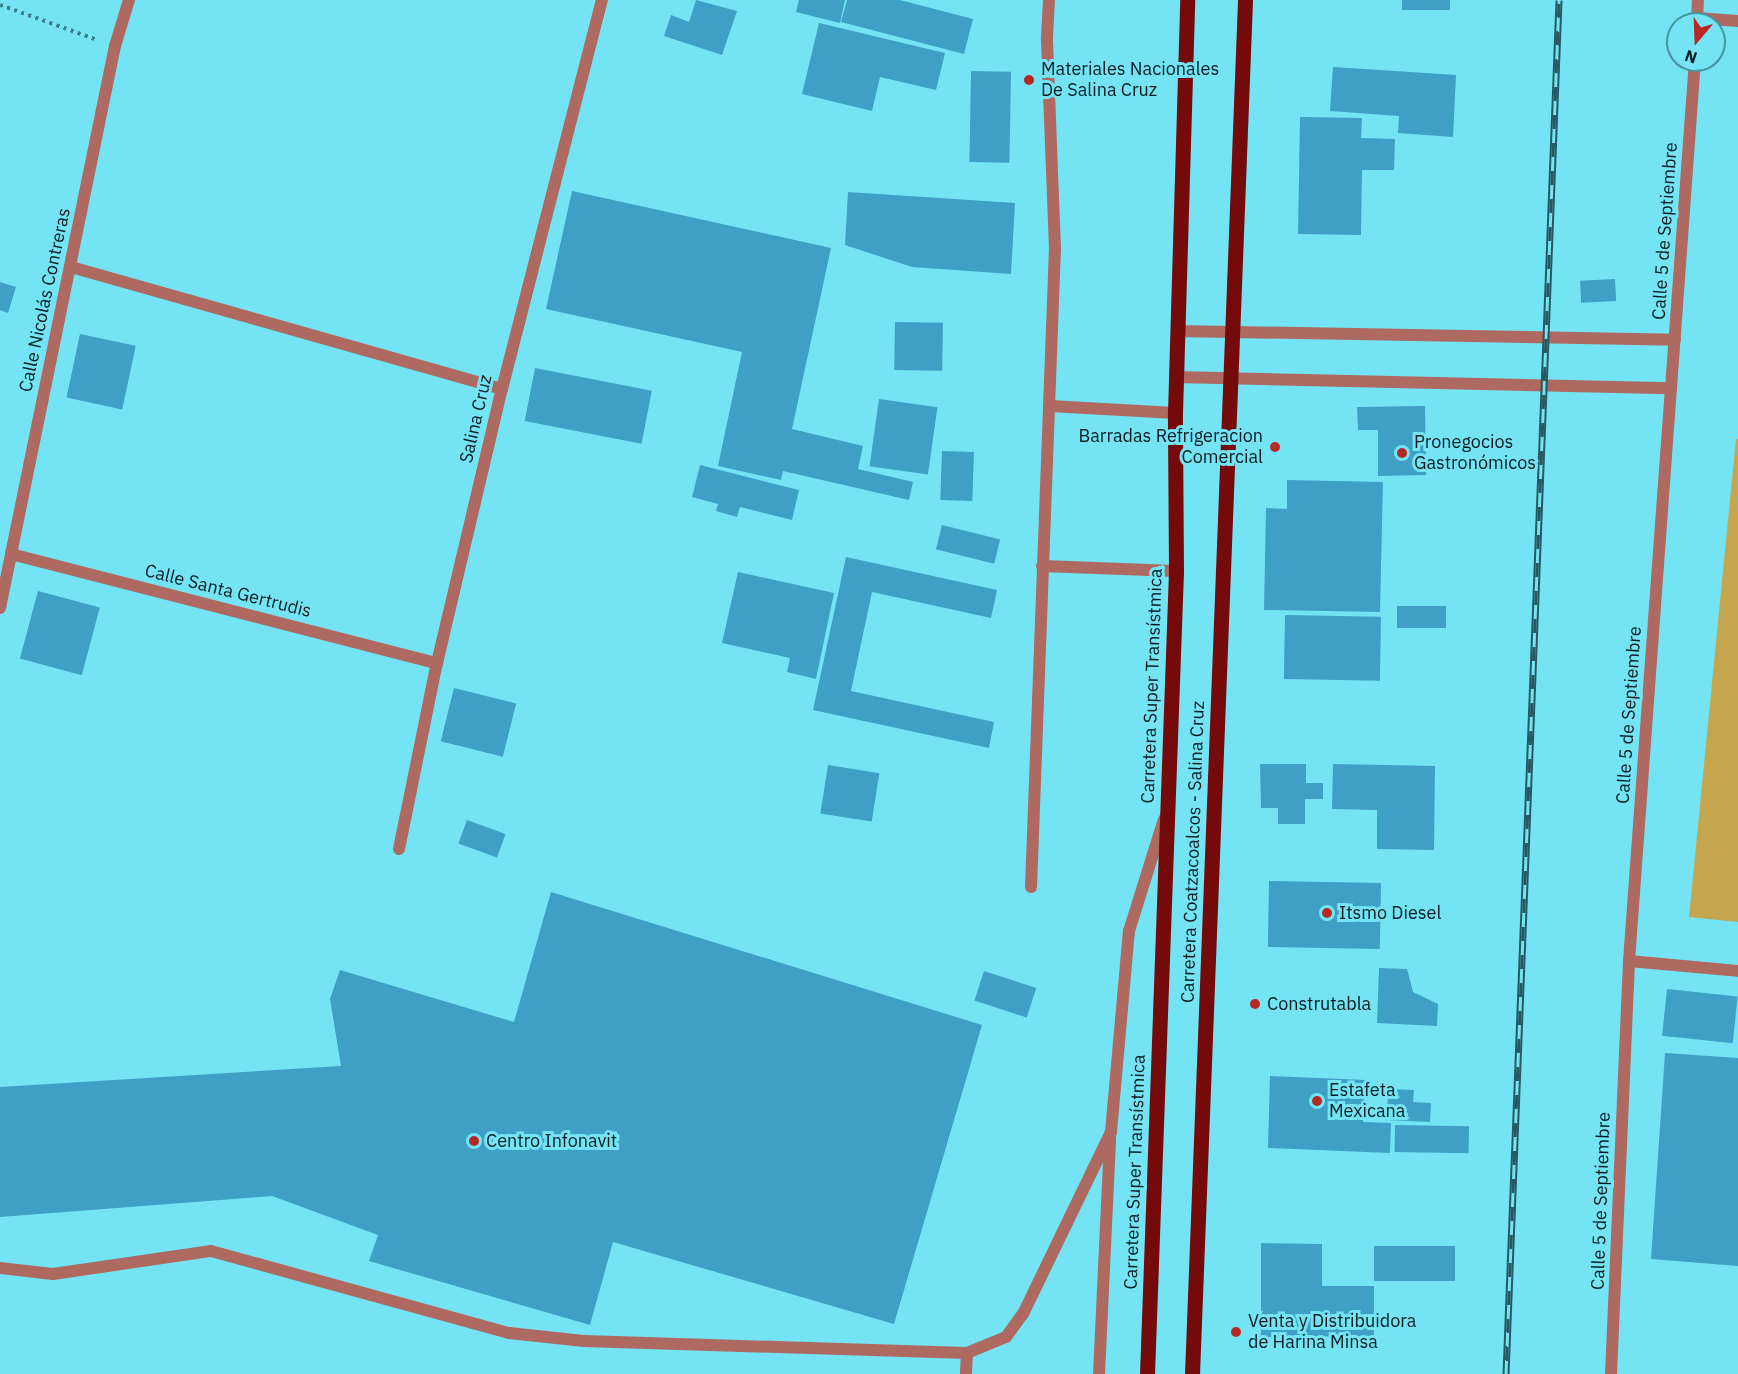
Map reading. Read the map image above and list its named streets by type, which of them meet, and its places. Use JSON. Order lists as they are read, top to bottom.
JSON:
{
  "streets": {
    "main road": ["Carretera Super Transístmica", "Carretera Coatzacoalcos - Salina Cruz"],
    "street": [
      "Calle 5 de Septiembre",
      "Calle Nicolás Contreras",
      "Salina Cruz",
      "Calle Santa Gertrudis"
    ]
  },
  "crossings": [
    ["Calle Nicolás Contreras", "Calle Santa Gertrudis"],
    ["Salina Cruz", "Calle Santa Gertrudis"]
  ],
  "places": [
    "Materiales Nacionales De Salina Cruz",
    "Barradas Refrigeracion Comercial",
    "Pronegocios Gastronómicos",
    "Itsmo Diesel",
    "Construtabla",
    "Estafeta Mexicana",
    "Centro Infonavit",
    "Venta y Distribuidora de Harina Minsa"
  ],
  "north": "bottom"
}
